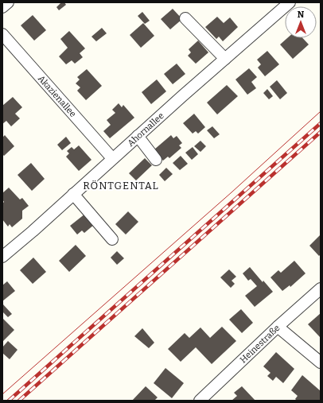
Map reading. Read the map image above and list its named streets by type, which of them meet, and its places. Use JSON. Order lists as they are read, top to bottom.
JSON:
{
  "streets": {
    "street": ["Akazienallee", "Ahornallee", "Heinestraße"]
  },
  "crossings": [
    ["Akazienallee", "Ahornallee"]
  ],
  "districts": ["RÖNTGENTAL"],
  "north": "top"
}
